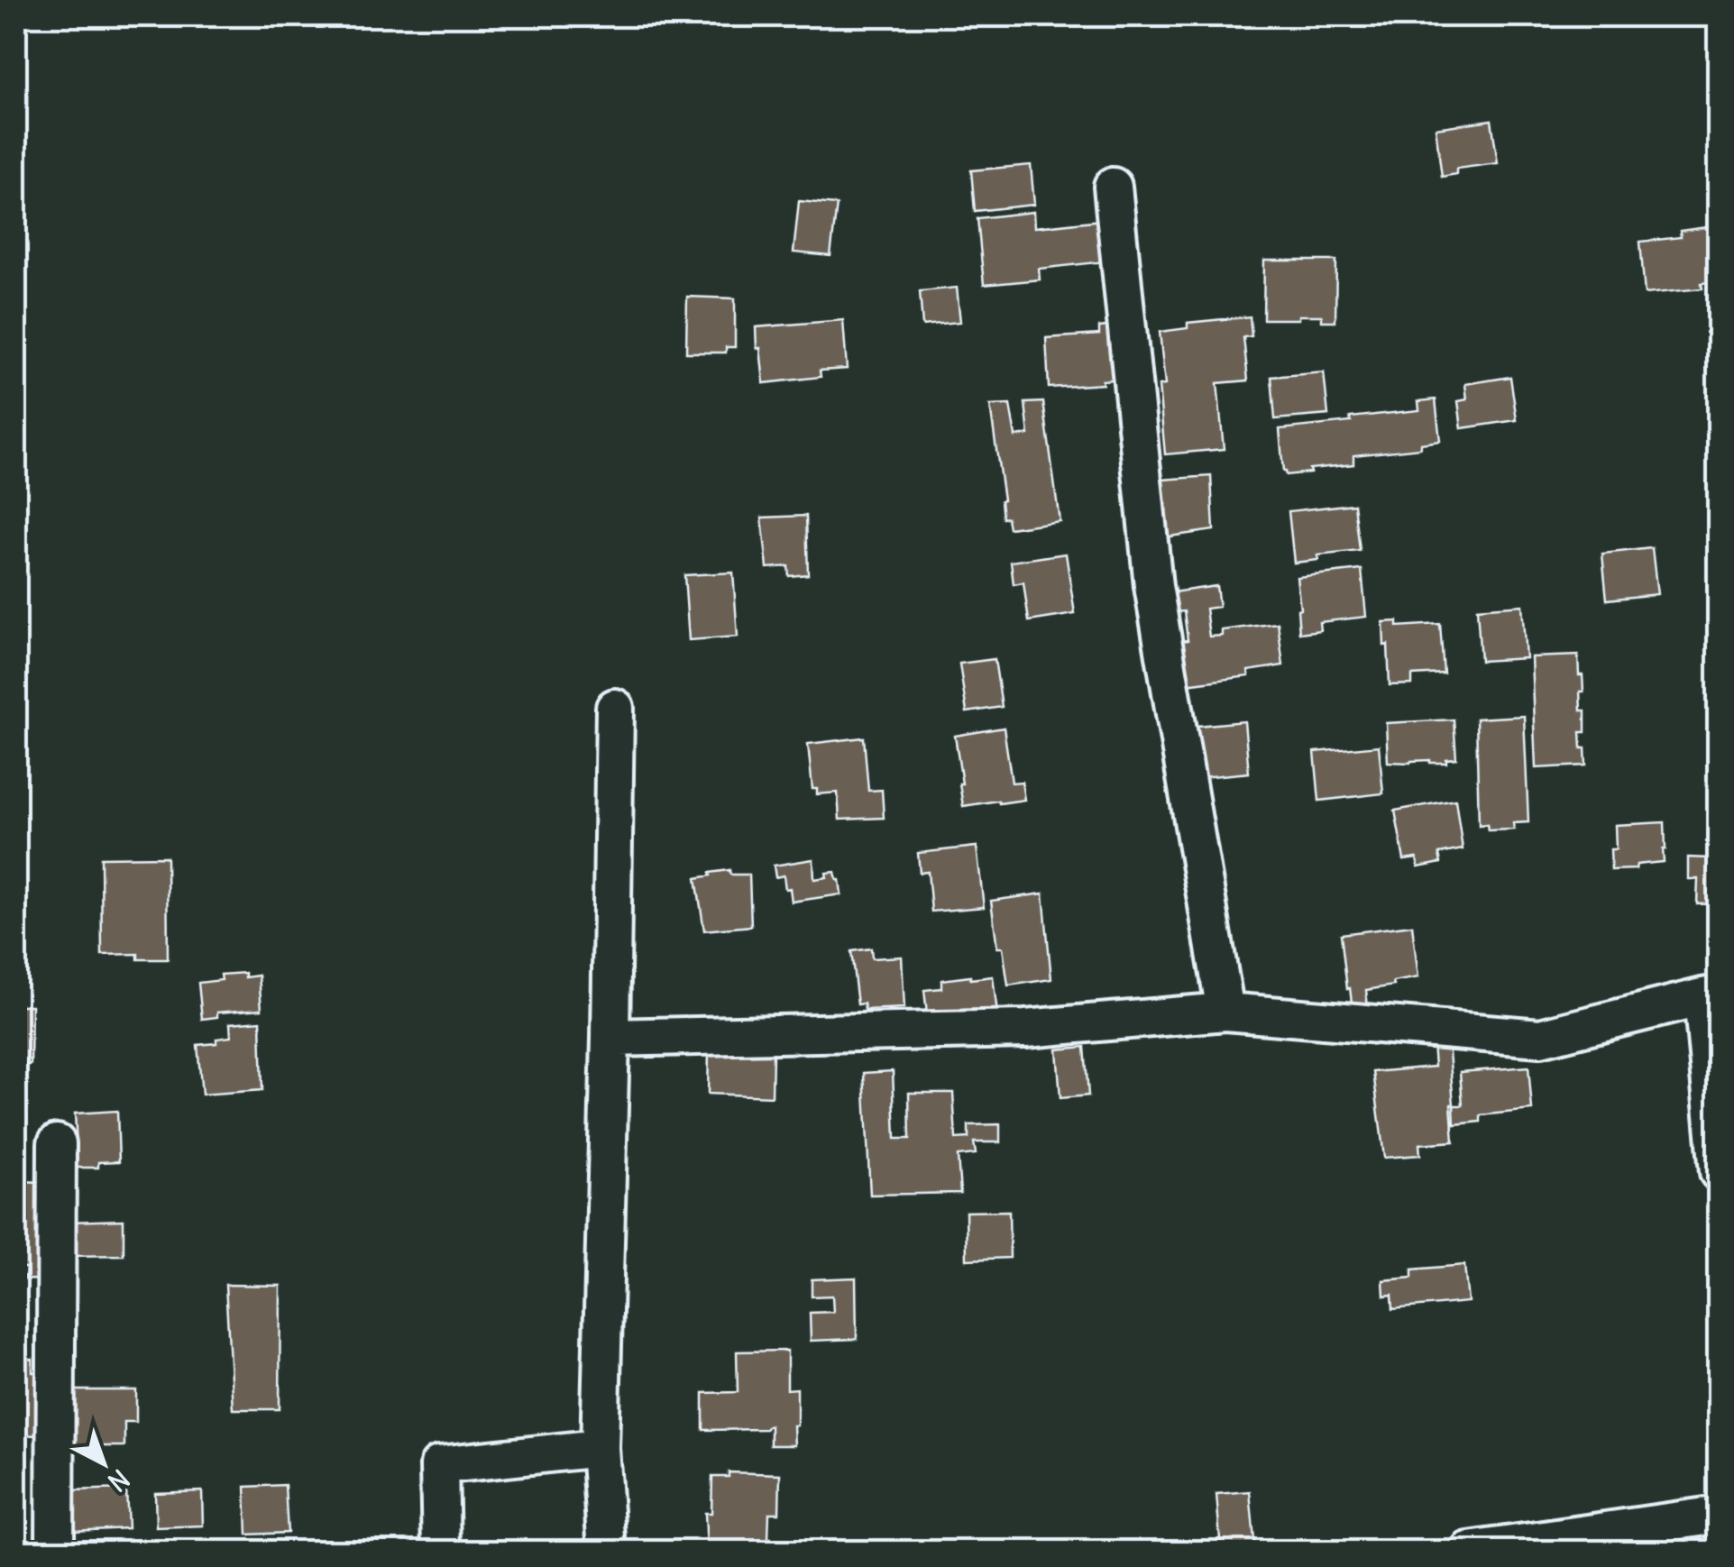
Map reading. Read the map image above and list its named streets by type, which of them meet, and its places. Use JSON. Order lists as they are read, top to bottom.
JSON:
{
  "north": "bottom right"
}
